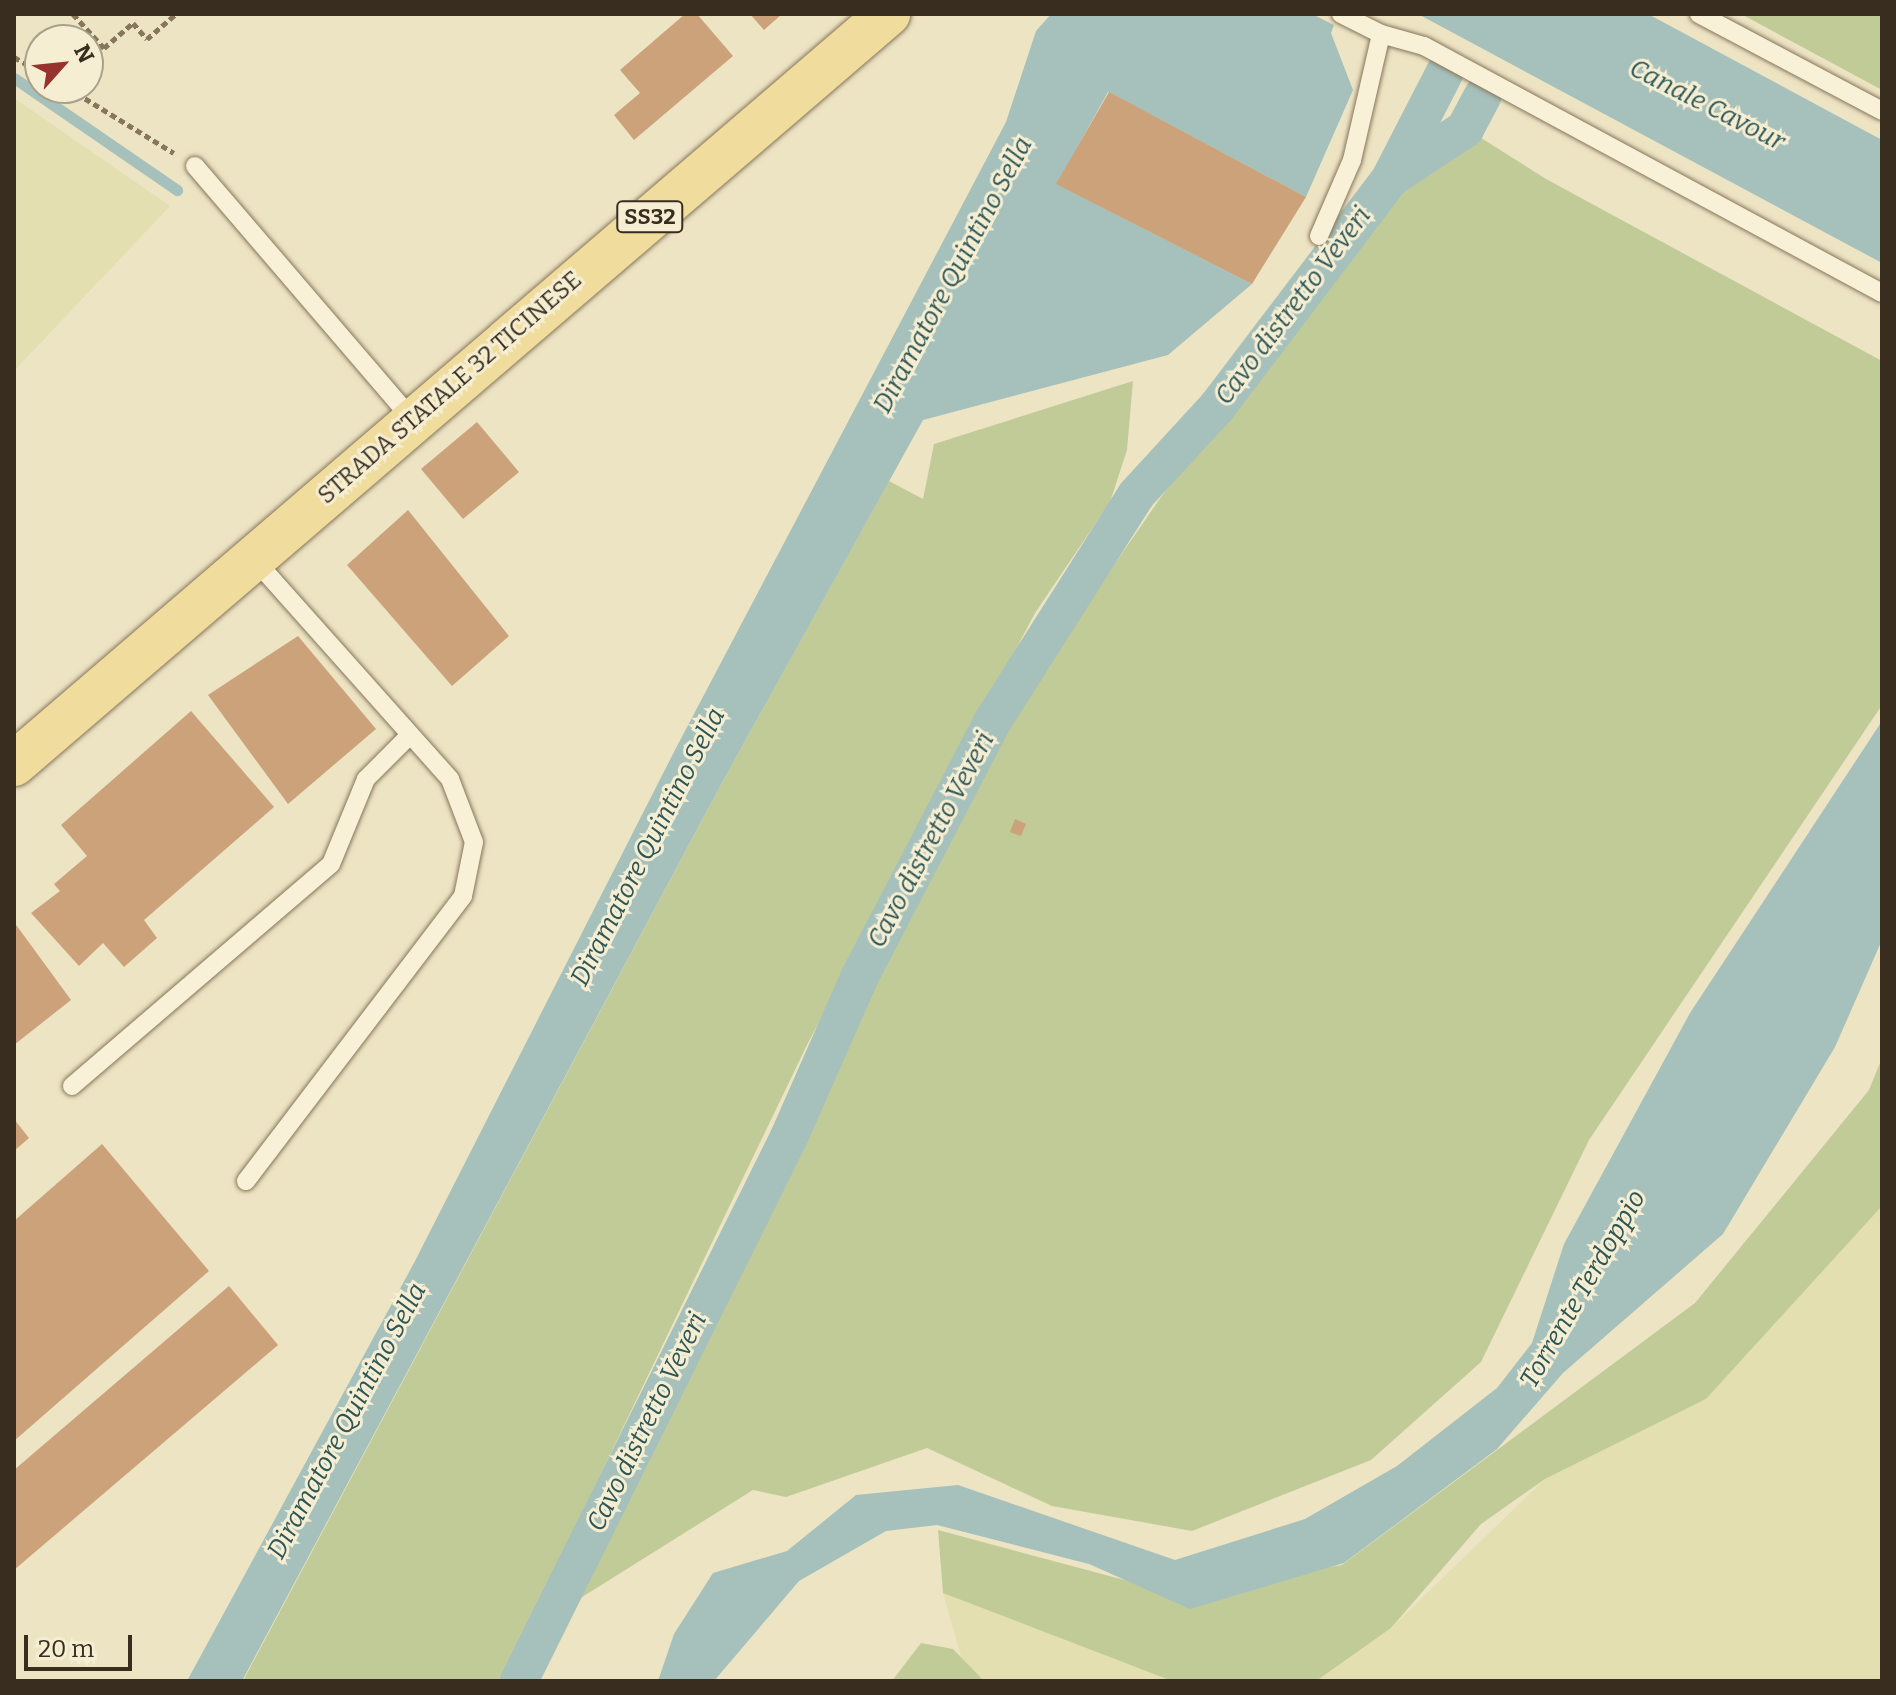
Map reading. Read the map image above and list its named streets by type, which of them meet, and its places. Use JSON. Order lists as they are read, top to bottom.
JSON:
{
  "streets": {
    "main road": ["SS32", "STRADA STATALE 32 TICINESE"]
  },
  "water": [
    "Canale Cavour",
    "Diramatore Quintino Sella",
    "Cavo distretto Veveri",
    "Torrente Terdoppio"
  ],
  "scale_bar": "20 m",
  "north": "top right"
}
